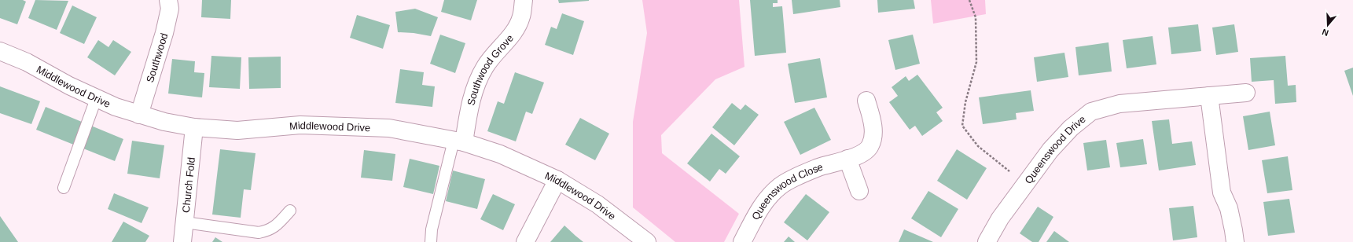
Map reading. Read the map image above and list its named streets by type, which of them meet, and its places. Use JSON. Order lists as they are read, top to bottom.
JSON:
{
  "streets": {
    "street": [
      "Southwood",
      "Southwood Grove",
      "Middlewood Drive",
      "Queenswood Drive",
      "Church Fold",
      "Queenswood Close"
    ]
  },
  "crossings": [
    ["Southwood", "Middlewood Drive"],
    ["Southwood Grove", "Middlewood Drive"],
    ["Middlewood Drive", "Church Fold"]
  ],
  "north": "bottom"
}
